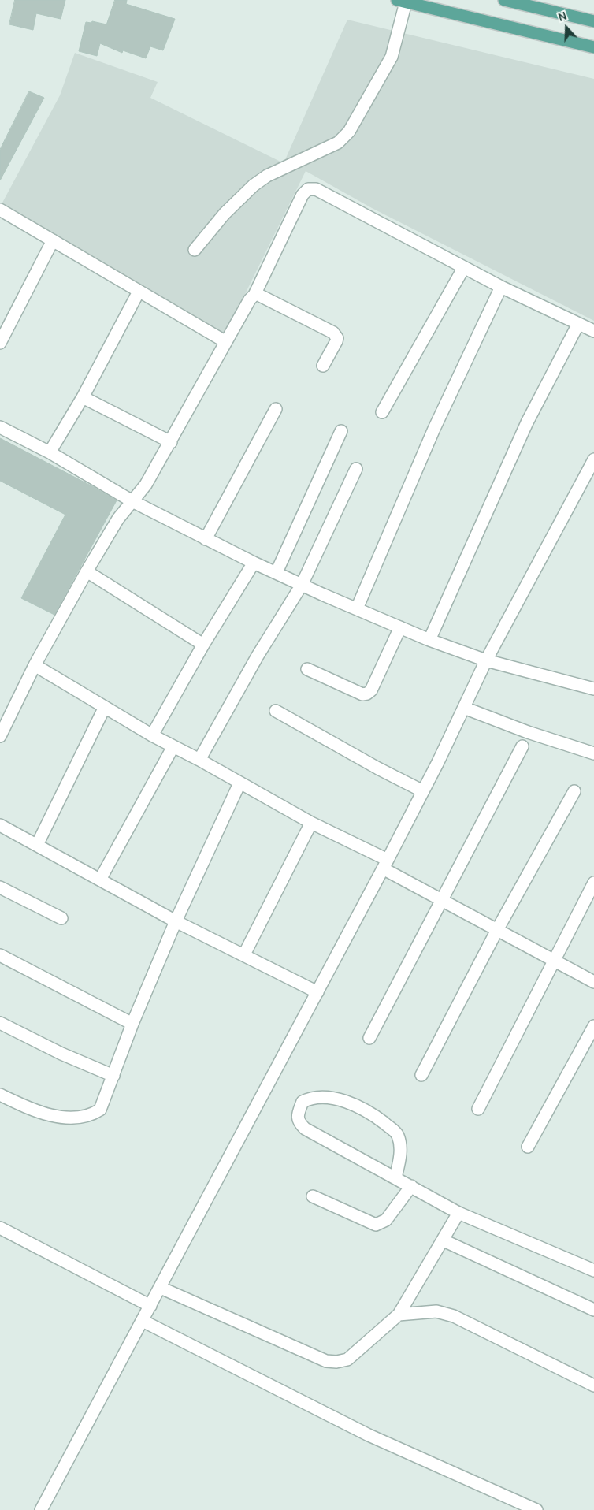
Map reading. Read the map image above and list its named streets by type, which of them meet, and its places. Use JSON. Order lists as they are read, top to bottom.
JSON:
{
  "north": "top"
}
